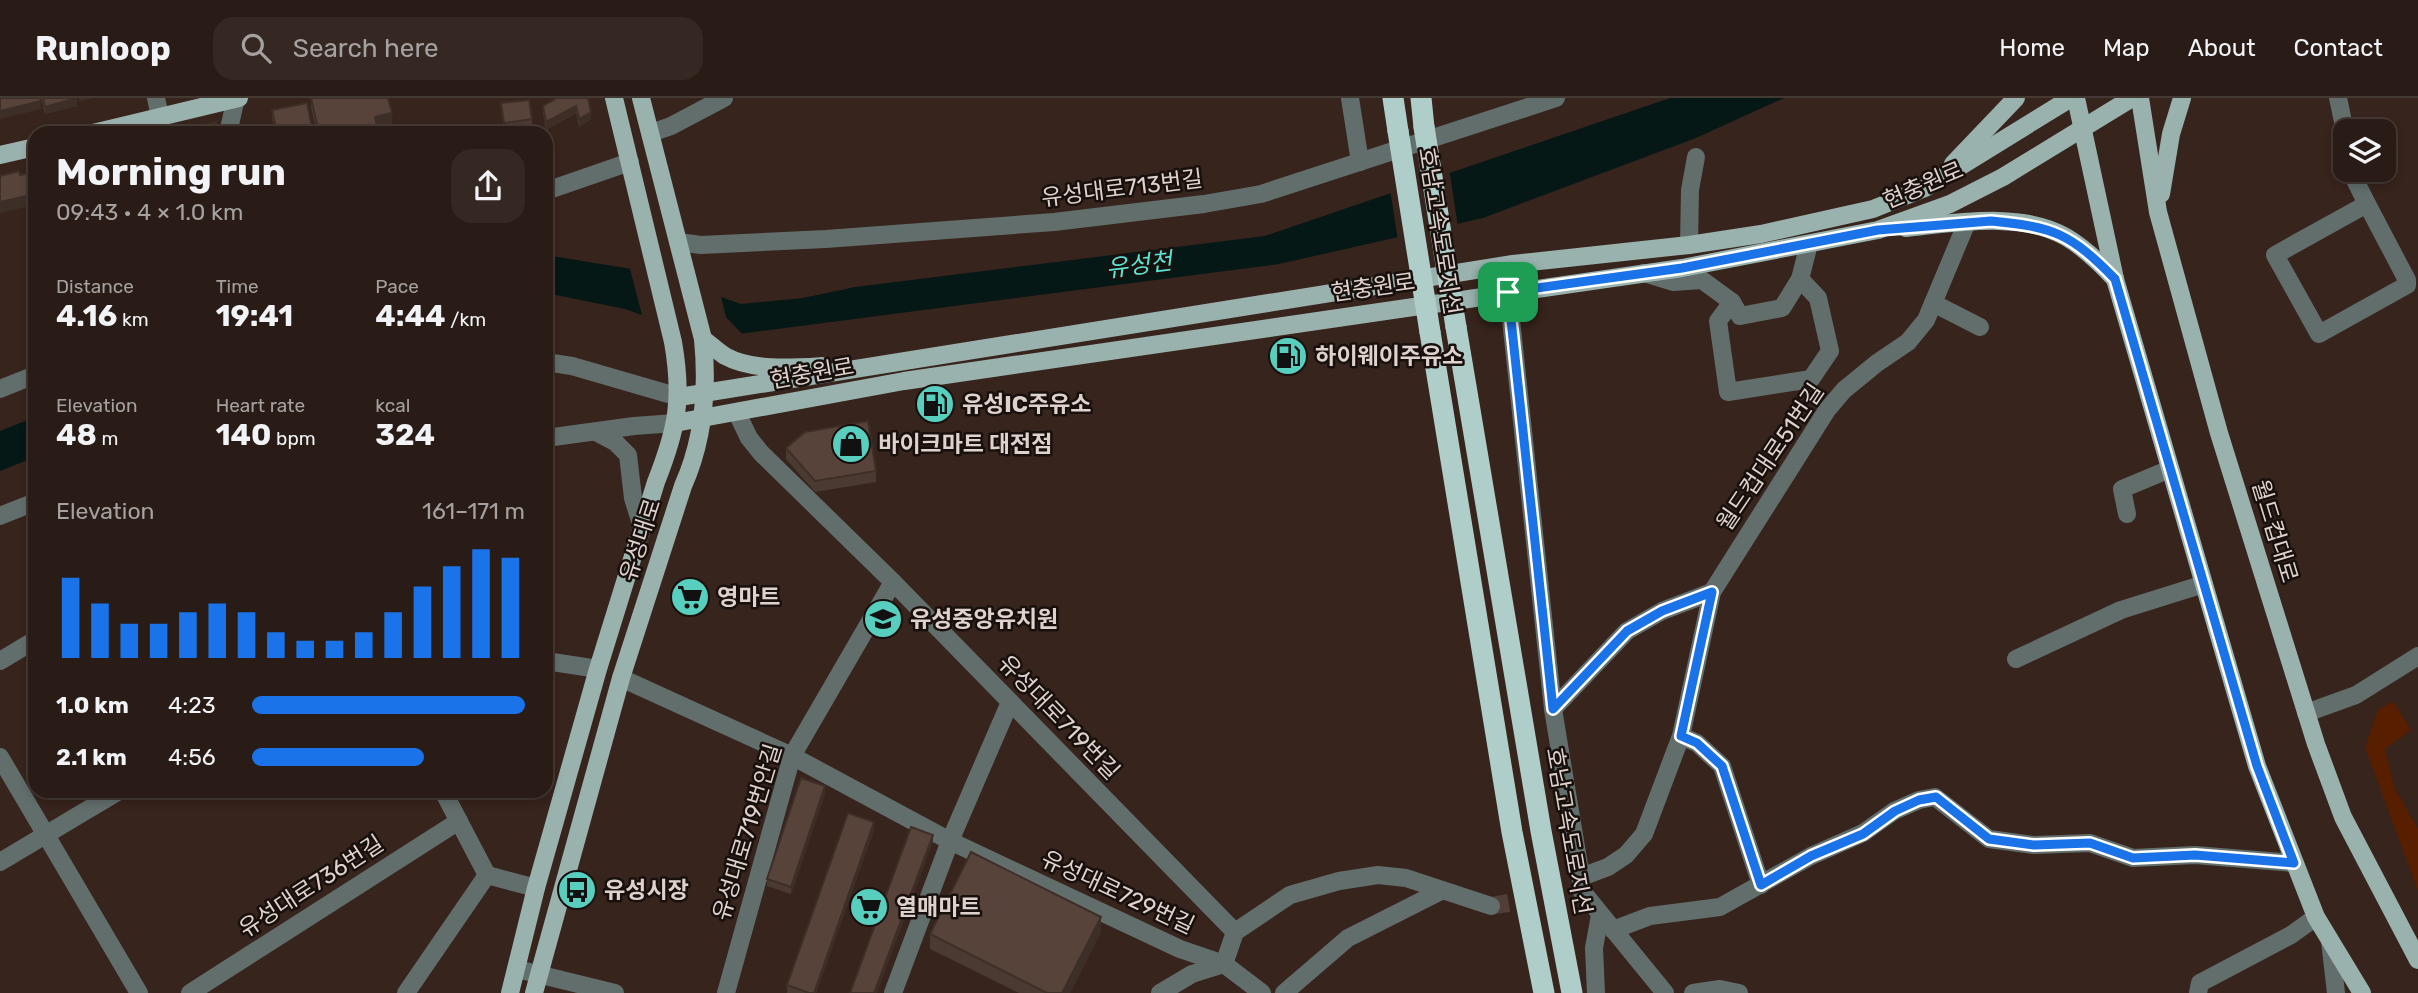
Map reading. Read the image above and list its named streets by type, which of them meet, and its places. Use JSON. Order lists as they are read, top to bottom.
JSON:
{
  "streets": {
    "highway": ["호남고속도로지선"],
    "main road": ["현충원로", "월드컵대로", "유성대로"],
    "street": [
      "유성대로713번길",
      "월드컵대로51번길",
      "유성대로719번길",
      "유성대로719번안길",
      "유성대로736번길",
      "유성대로729번길"
    ]
  },
  "crossings": [
    ["현충원로", "유성대로"],
    ["현충원로", "유성대로719번길"],
    ["유성대로713번길", "유성대로"],
    ["유성대로", "유성대로729번길"],
    ["유성대로719번길", "유성대로719번안길"],
    ["유성대로719번안길", "유성대로729번길"]
  ],
  "water": ["유성천"],
  "places": {
    "fuel station": ["하이웨이주유소", "유성IC주유소"],
    "shop": ["바이크마트 대전점"],
    "supermarket": ["영마트", "열매마트"],
    "school or university": ["유성중앙유치원"],
    "bus stop": ["유성시장"]
  },
  "page": {
    "header": "Runloop",
    "search": "Search here",
    "nav": [
      "Home",
      "Map",
      "About",
      "Contact"
    ],
    "heading": ["Morning run", "09:43 · 4 × 1.0 km"],
    "stats": [
      ["Distance", "4.16 km"],
      ["Time", "19:41"],
      ["Pace", "4:44 /km"],
      ["Elevation", "48 m"],
      ["Heart rate", "140 bpm"],
      ["kcal", "324"]
    ],
    "chart": ["Elevation", "161–171 m"],
    "list": [
      {
        "name": "1.0 km",
        "note": "4:23"
      },
      {
        "name": "2.1 km",
        "note": "4:56"
      }
    ]
  }
}
